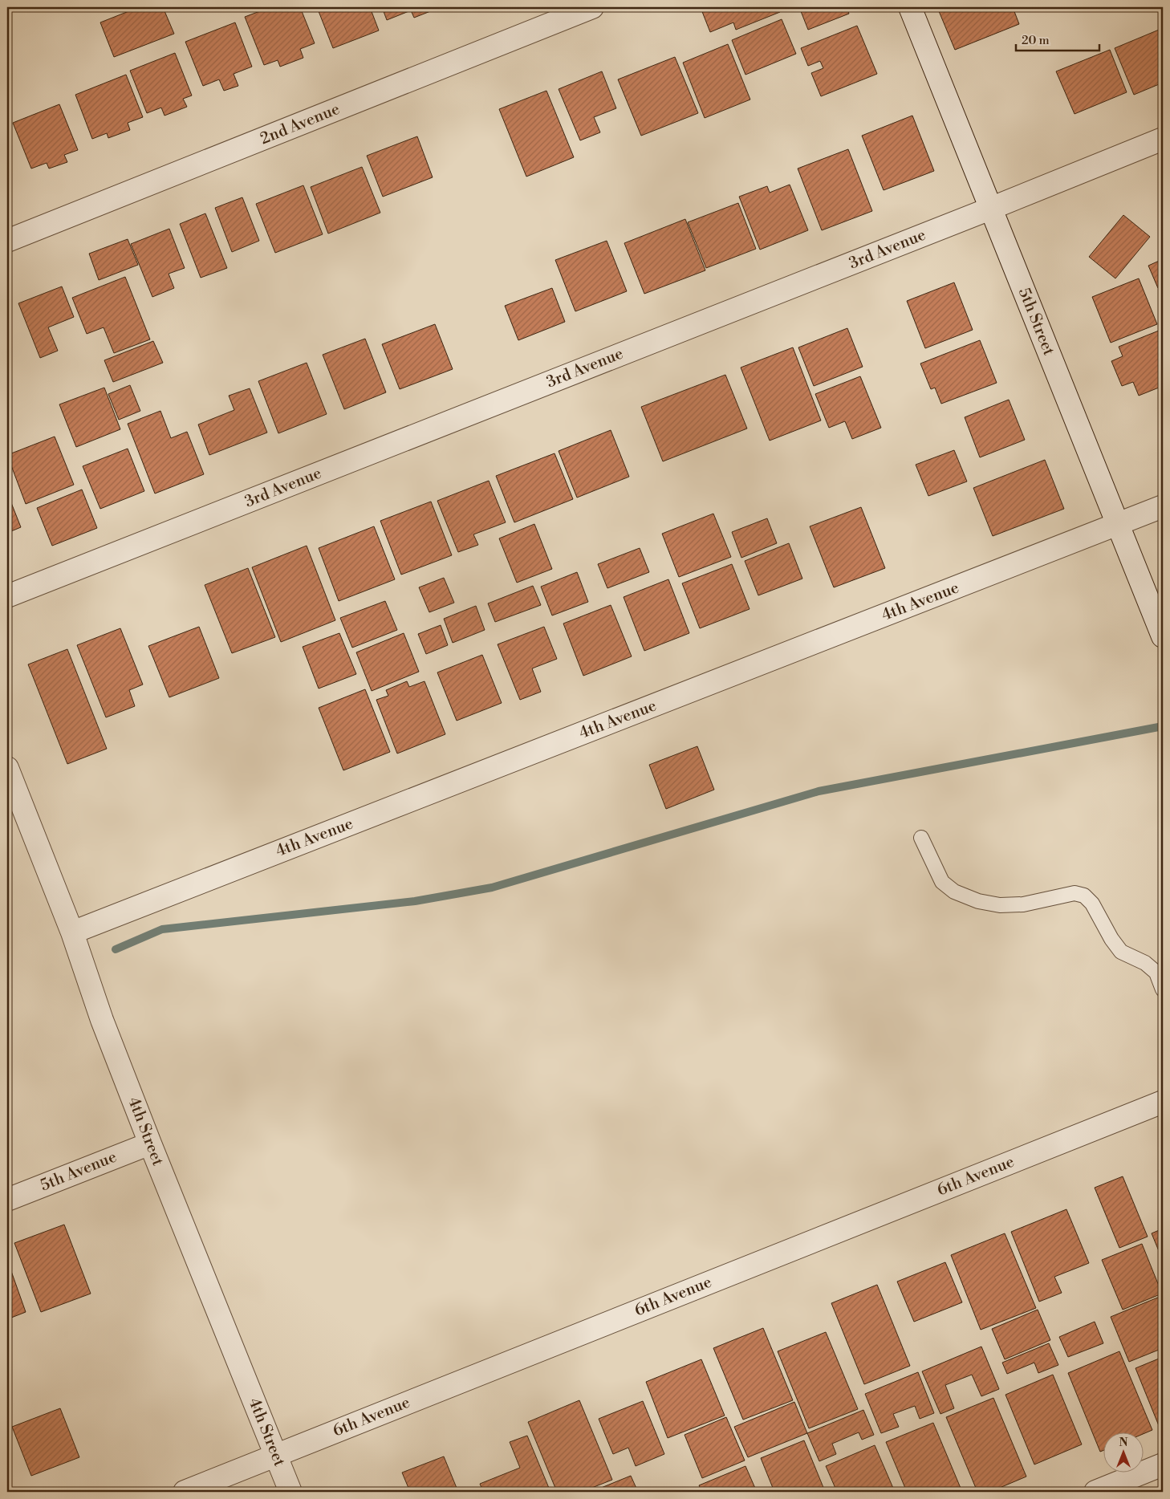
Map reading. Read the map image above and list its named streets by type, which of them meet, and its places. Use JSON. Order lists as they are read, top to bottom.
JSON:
{
  "streets": {
    "street": [
      "2nd Avenue",
      "3rd Avenue",
      "5th Street",
      "4th Avenue",
      "4th Street",
      "5th Avenue",
      "6th Avenue"
    ]
  },
  "crossings": [
    ["3rd Avenue", "5th Street"],
    ["5th Street", "4th Avenue"],
    ["4th Avenue", "4th Street"],
    ["4th Street", "5th Avenue"],
    ["4th Street", "6th Avenue"]
  ],
  "scale_bar": "20 m",
  "north": "top"
}
